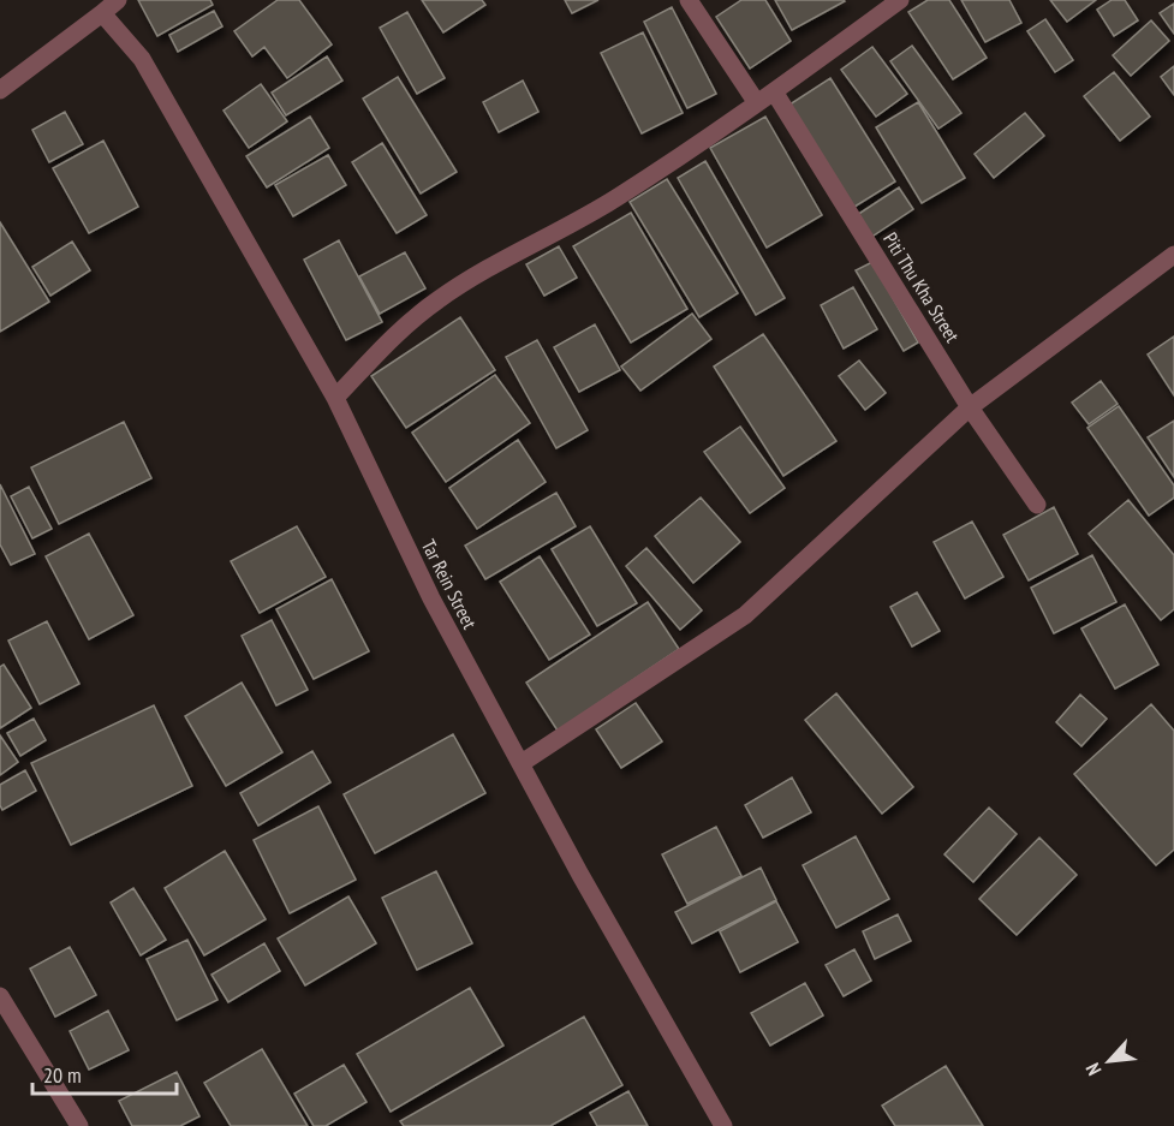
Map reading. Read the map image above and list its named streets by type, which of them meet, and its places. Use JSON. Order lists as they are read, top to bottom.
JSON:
{
  "streets": {
    "street": ["Piti Thu Kha Street", "Tar Rein Street"]
  },
  "scale_bar": "20 m",
  "north": "bottom left"
}
